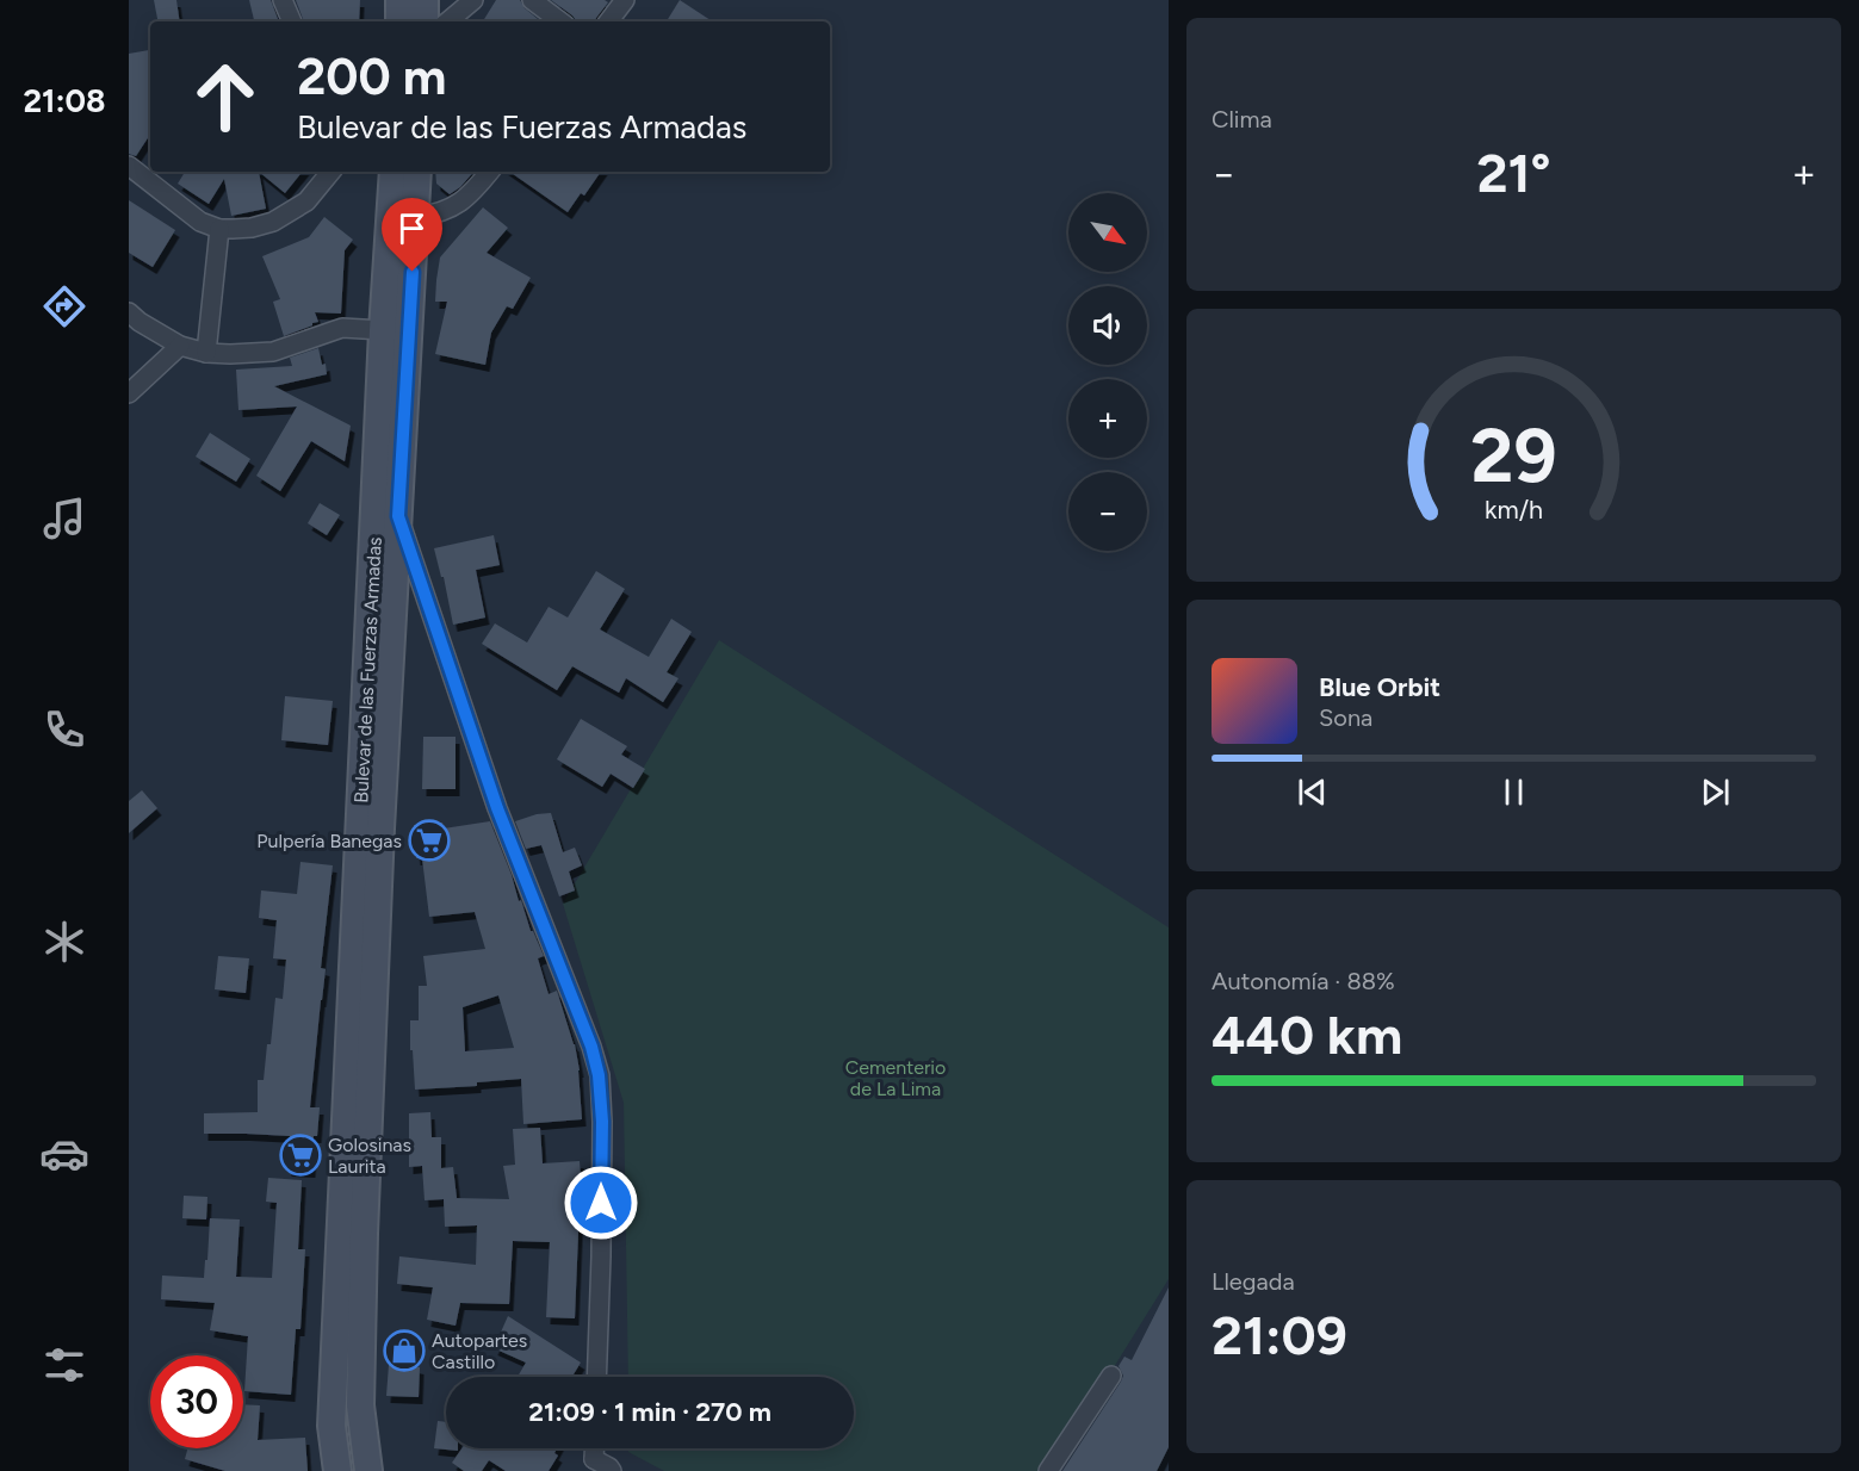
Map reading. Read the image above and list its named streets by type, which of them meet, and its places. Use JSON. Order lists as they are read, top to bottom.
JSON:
{
  "streets": {
    "street": ["Bulevar de las Fuerzas Armadas"]
  },
  "parks": ["Cementerio de La Lima"],
  "places": {
    "supermarket": ["Pulpería Banegas", "Golosinas Laurita"],
    "shop": ["Autopartes Castillo"]
  },
  "north": "bottom right",
  "page": {
    "tabs": "21:08",
    "tile": [
      "Clima",
      ["Autonomía · 88%", "440 km"],
      ["Llegada", "21:09"]
    ],
    "turn": ["200 m", "Bulevar de las Fuerzas Armadas"],
    "heat": ["−", "21°", "+"],
    "map_buttons": ["+", "−"],
    "song": ["Blue Orbit", "Sona"],
    "limit": "30",
    "trip": "21:09 · 1 min · 270 m",
    "gauge": ["29", "km/h"]
  }
}
